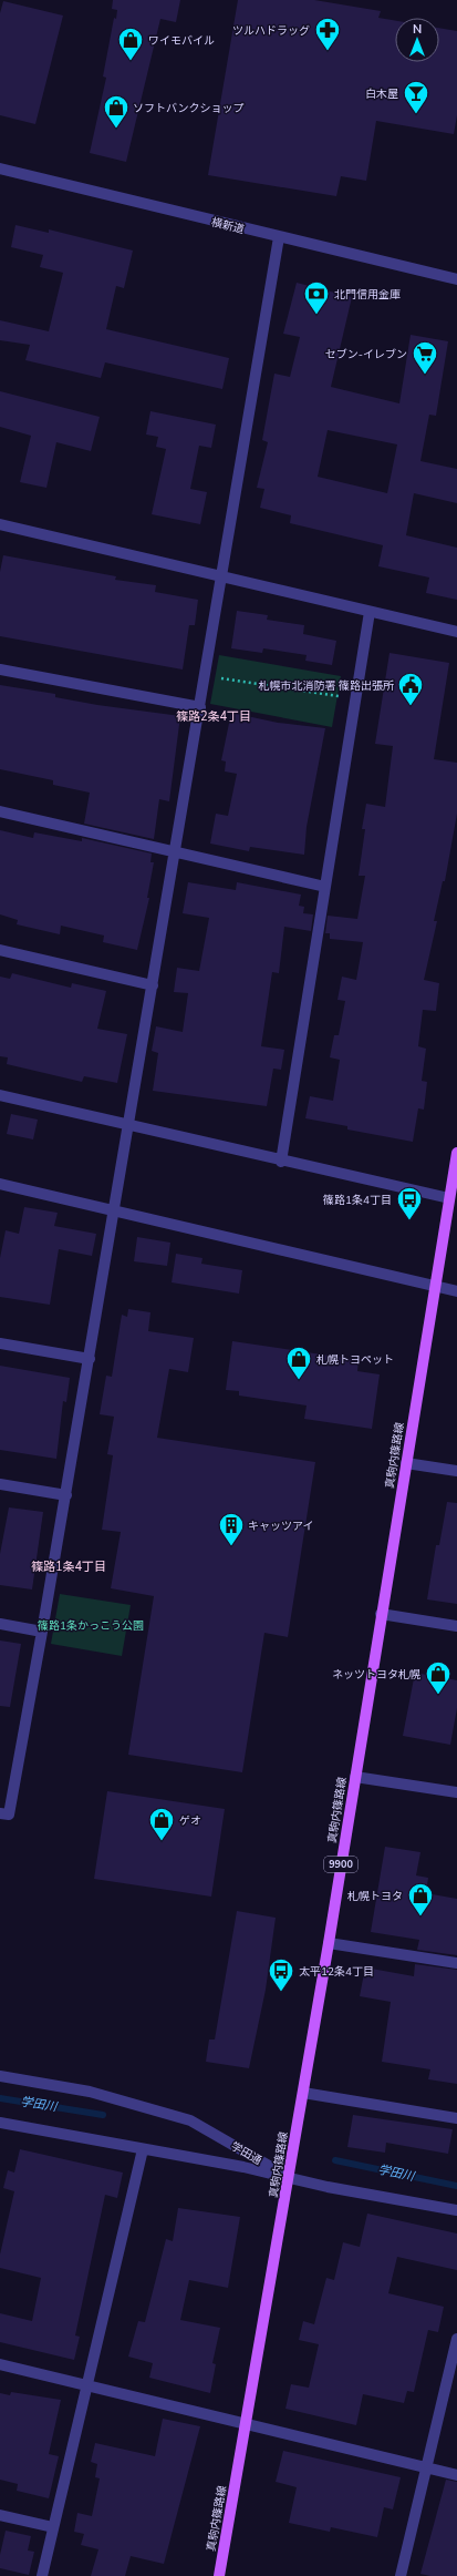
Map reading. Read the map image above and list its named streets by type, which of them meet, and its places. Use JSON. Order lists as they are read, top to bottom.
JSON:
{
  "streets": {
    "main road": ["真駒内篠路線", "9900"],
    "street": ["横新道", "学田通"]
  },
  "crossings": [
    ["真駒内篠路線", "学田通"]
  ],
  "districts": ["篠路2条4丁目", "篠路1条4丁目"],
  "water": ["学田川"],
  "parks": ["篠路1条かっこう公園"],
  "places": {
    "pharmacy": ["ツルハドラッグ"],
    "shop": [
      "ワイモバイル",
      "ソフトバンクショップ",
      "札幌トヨペット",
      "ネッツトヨタ札幌",
      "ゲオ",
      "札幌トヨタ"
    ],
    "bar": ["白木屋"],
    "bank": ["北門信用金庫"],
    "supermarket": ["セブン-イレブン"],
    "public building": ["札幌市北消防署 篠路出張所"],
    "bus stop": ["篠路1条4丁目", "太平12条4丁目"],
    "building": ["キャッツアイ"]
  },
  "north": "top"
}
